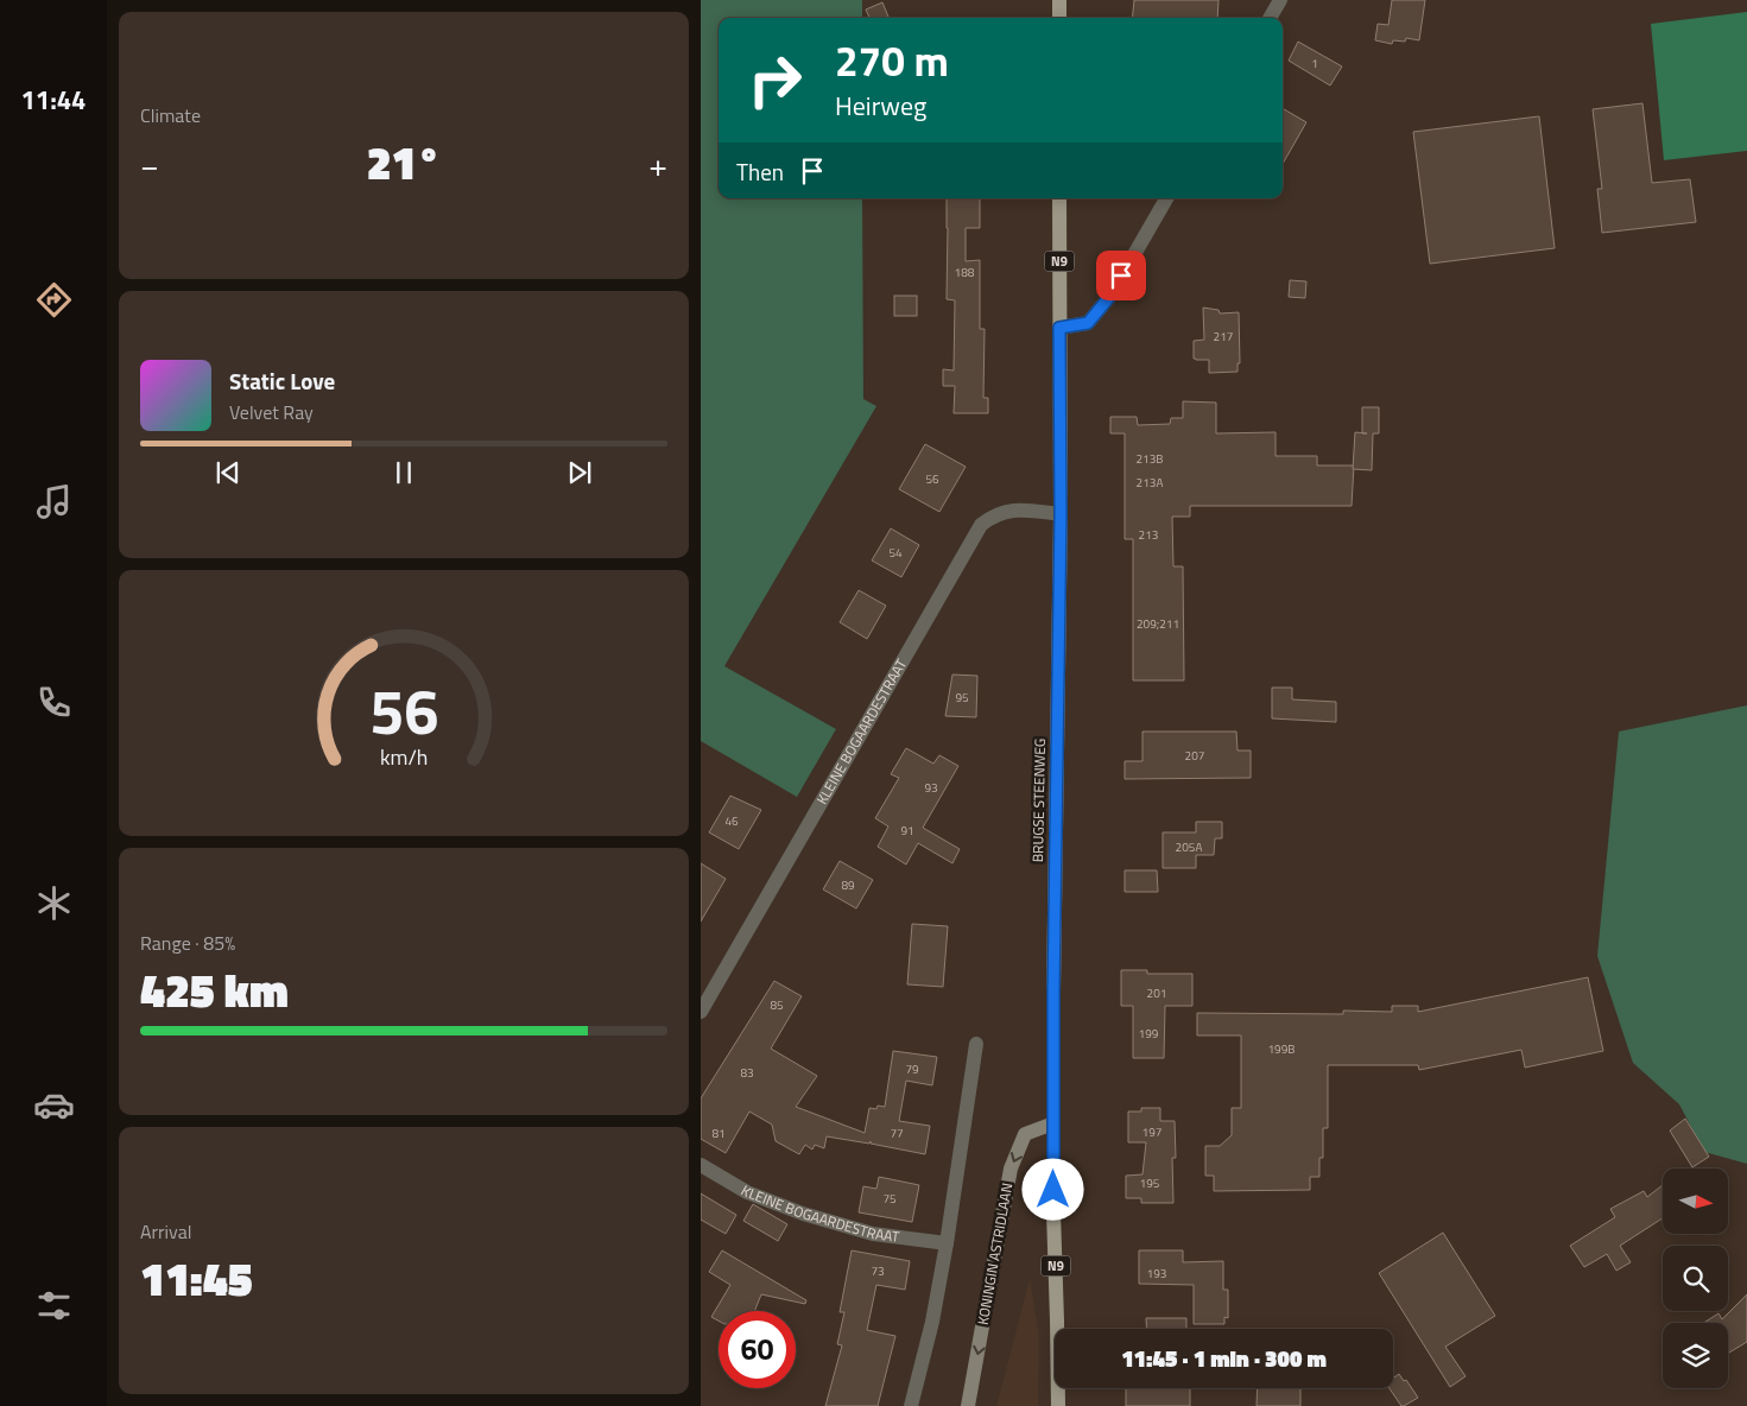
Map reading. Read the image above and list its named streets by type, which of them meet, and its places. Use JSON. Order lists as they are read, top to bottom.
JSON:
{
  "streets": {
    "main road": ["N9", "BRUGSE STEENWEG", "KONINGIN ASTRIDLAAN"],
    "street": ["KLEINE BOGAARDESTRAAT"]
  },
  "crossings": [
    ["KLEINE BOGAARDESTRAAT", "BRUGSE STEENWEG"],
    ["BRUGSE STEENWEG", "KONINGIN ASTRIDLAAN"]
  ],
  "one_way": ["KONINGIN ASTRIDLAAN"],
  "house_numbers": [
    "1",
    "188",
    "217",
    "213B",
    "56",
    "213A",
    "213",
    "54",
    "209;211",
    "95",
    "207",
    "93",
    "46",
    "91",
    "205A",
    "89",
    "201",
    "85",
    "199",
    "199B",
    "79",
    "83",
    "197",
    "81",
    "77",
    "195",
    "75",
    "73",
    "193"
  ],
  "north": "right",
  "page": {
    "tabs": "11:44",
    "tile": [
      "Climate",
      ["Range · 85%", "425 km"],
      ["Arrival", "11:45"]
    ],
    "turn": ["270 m", "Heirweg"],
    "heat": ["−", "21°", "+"],
    "then": "Then",
    "song": ["Static Love", "Velvet Ray"],
    "limit": "60",
    "trip": "11:45 · 1 min · 300 m",
    "gauge": ["56", "km/h"]
  }
}
